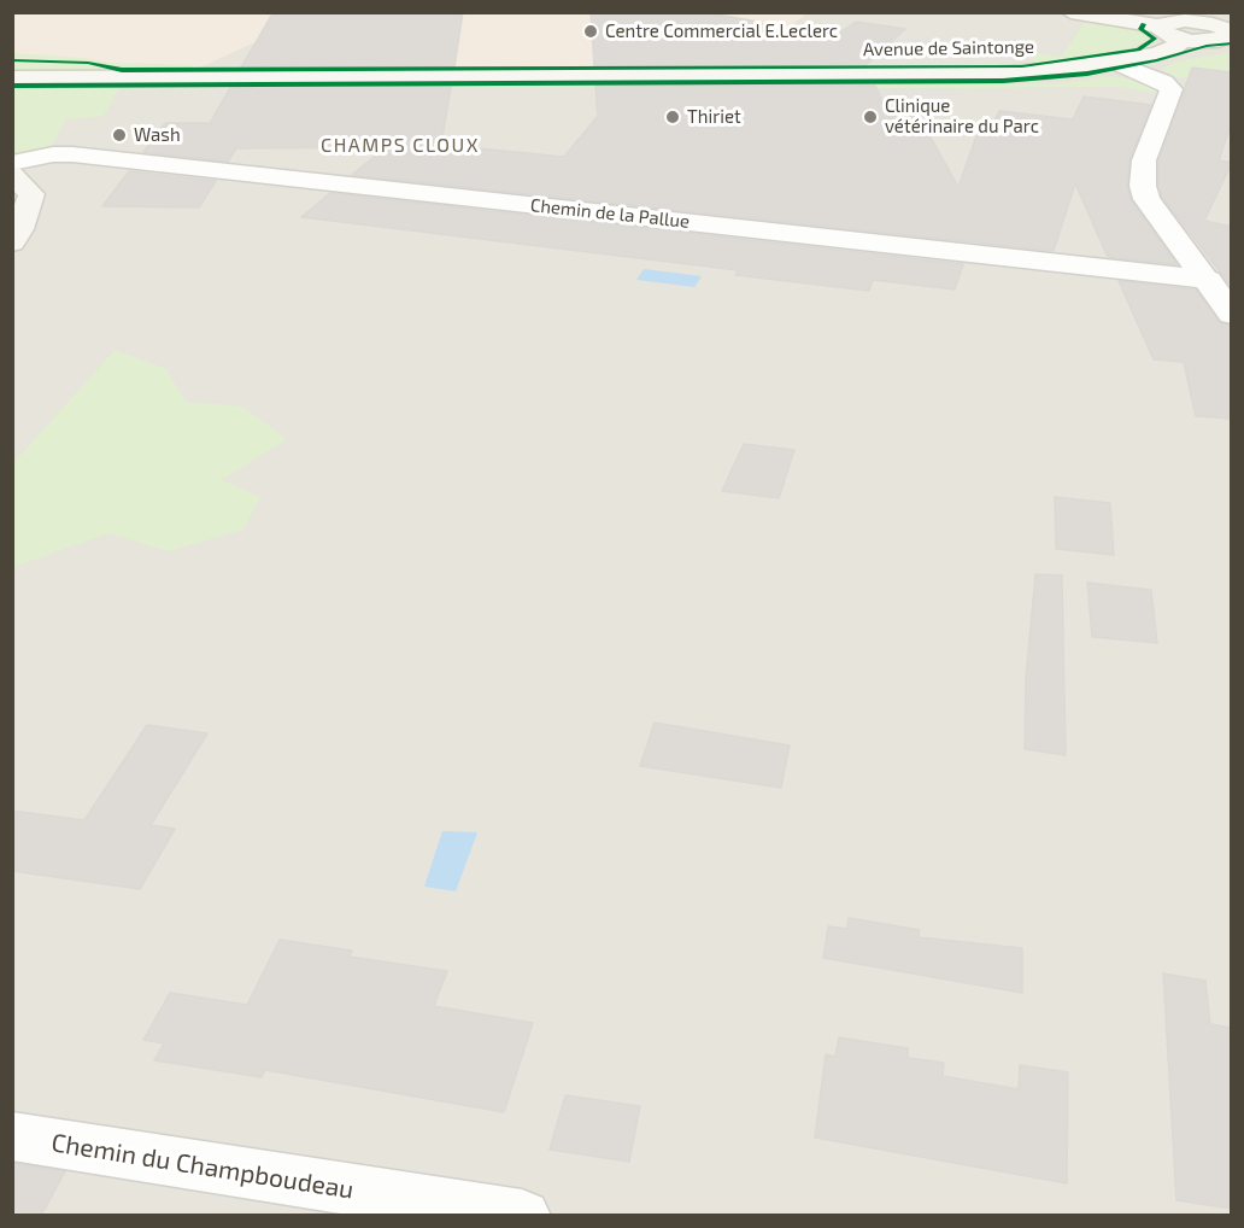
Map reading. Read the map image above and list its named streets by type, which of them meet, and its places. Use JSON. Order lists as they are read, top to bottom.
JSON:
{
  "streets": {
    "main road": ["Avenue de Saintonge"],
    "street": ["Chemin de la Pallue", "Chemin du Champboudeau"]
  },
  "districts": ["CHAMPS CLOUX"],
  "places": [
    "Centre Commercial E.Leclerc",
    "Thiriet",
    "Clinique vétérinaire du Parc",
    "Wash"
  ]
}
